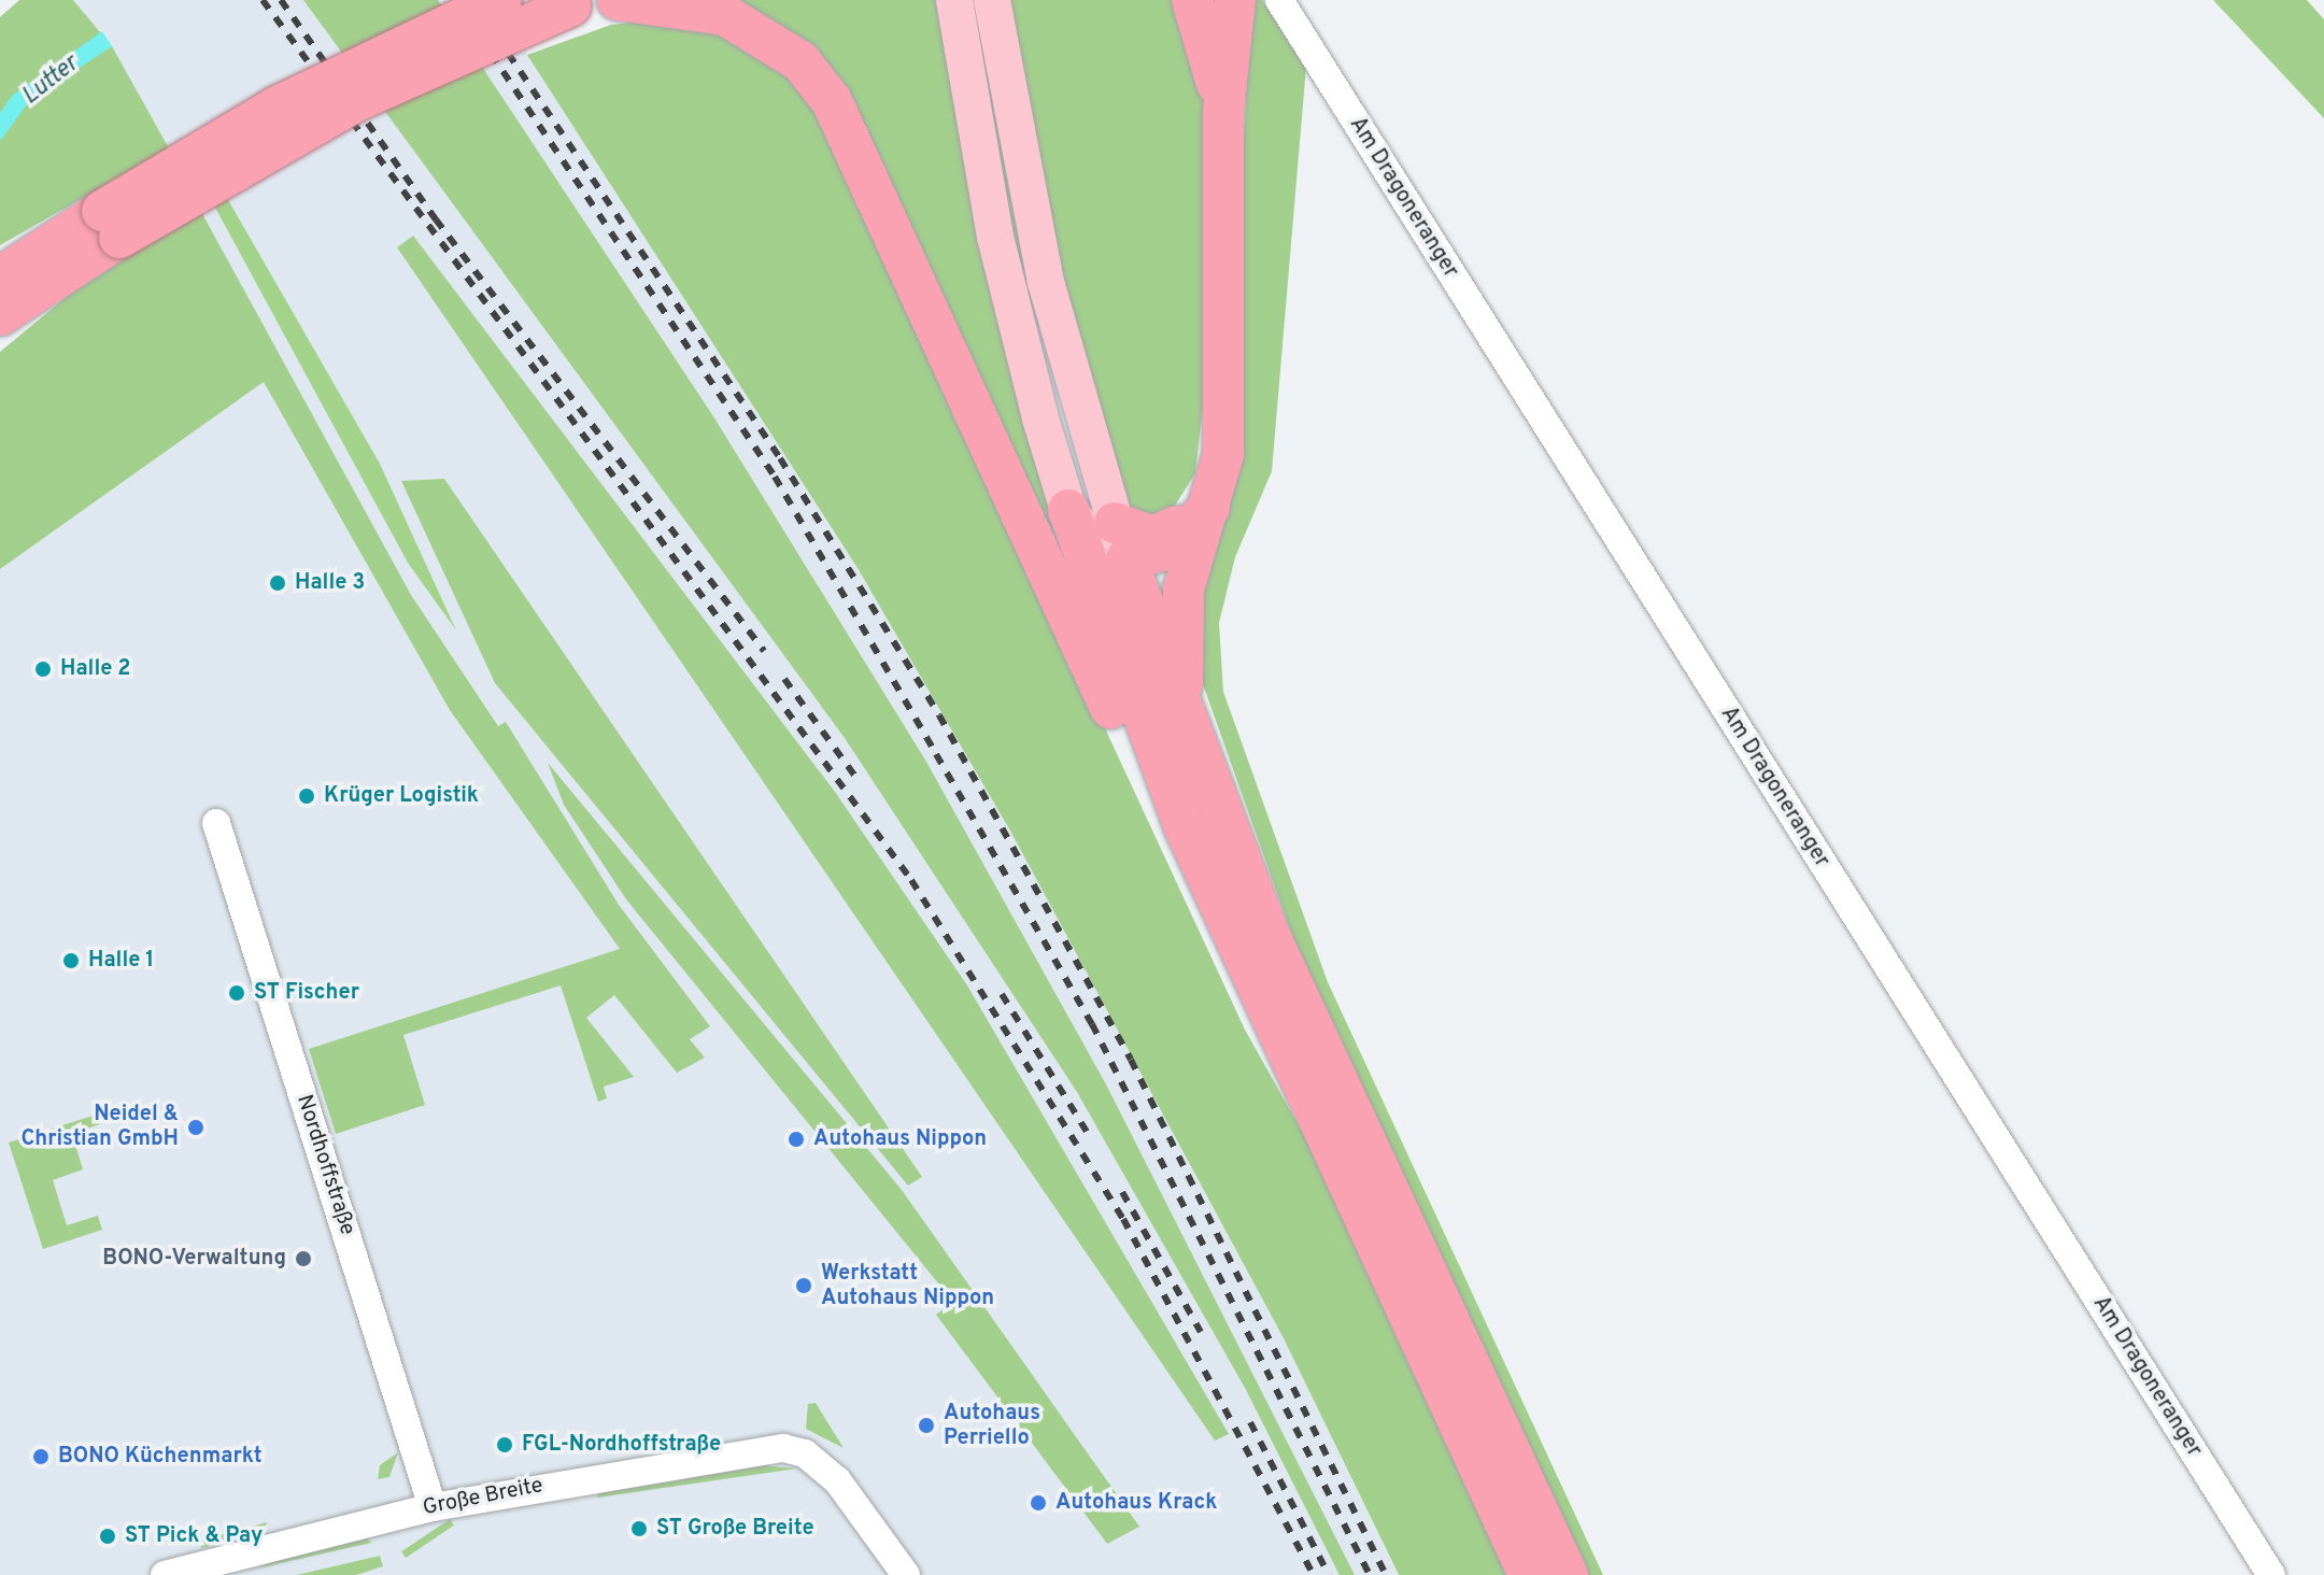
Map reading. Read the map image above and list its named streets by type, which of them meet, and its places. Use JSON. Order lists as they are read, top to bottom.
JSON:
{
  "streets": {
    "street": ["Am Dragoneranger", "Nordhoffstraße", "Große Breite"]
  },
  "crossings": [
    ["Nordhoffstraße", "Große Breite"]
  ],
  "water": ["Lutter"],
  "places": [
    "Halle 3",
    "Halle 2",
    "Krüger Logistik",
    "Halle 1",
    "ST Fischer",
    "Neidel & Christian GmbH",
    "Autohaus Nippon",
    "BONO-Verwaltung",
    "Werkstatt Autohaus Nippon",
    "Autohaus Perriello",
    "FGL-Nordhoffstraße",
    "BONO Küchenmarkt",
    "Autohaus Krack",
    "ST Große Breite",
    "ST Pick & Pay"
  ]
}
